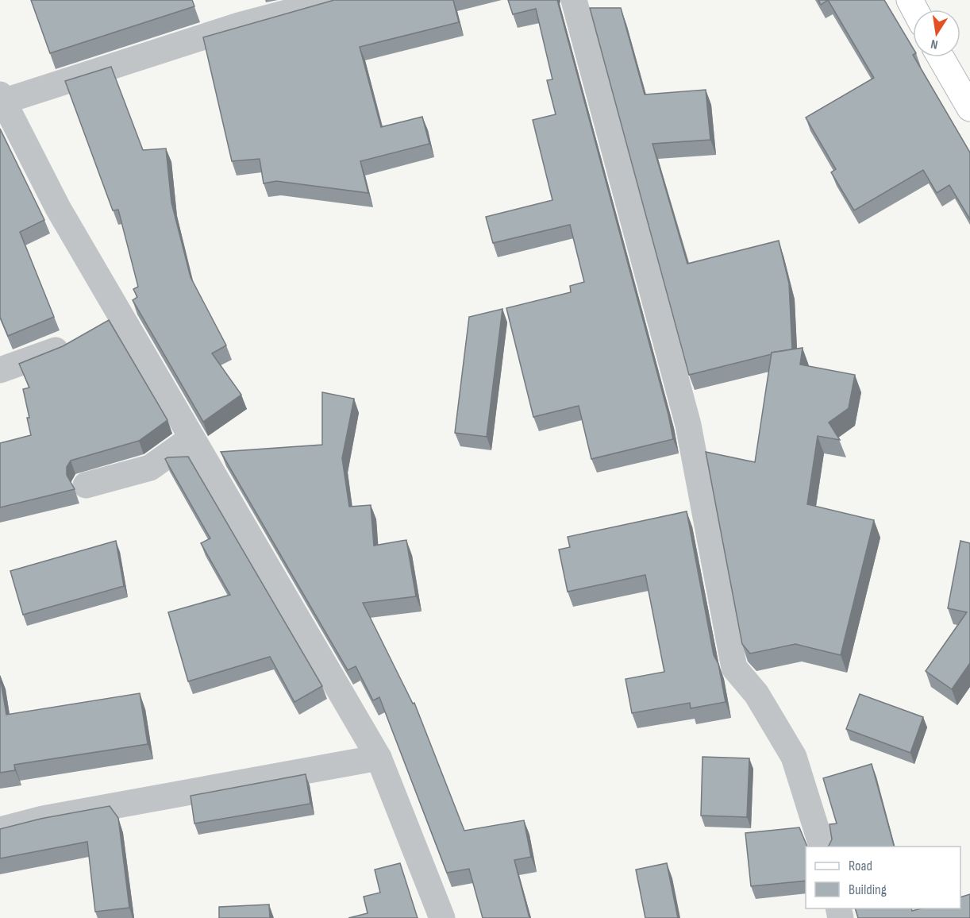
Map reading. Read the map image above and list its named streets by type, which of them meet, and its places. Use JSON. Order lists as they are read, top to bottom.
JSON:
{
  "legend": ["Road", "Building"],
  "north": "bottom"
}
